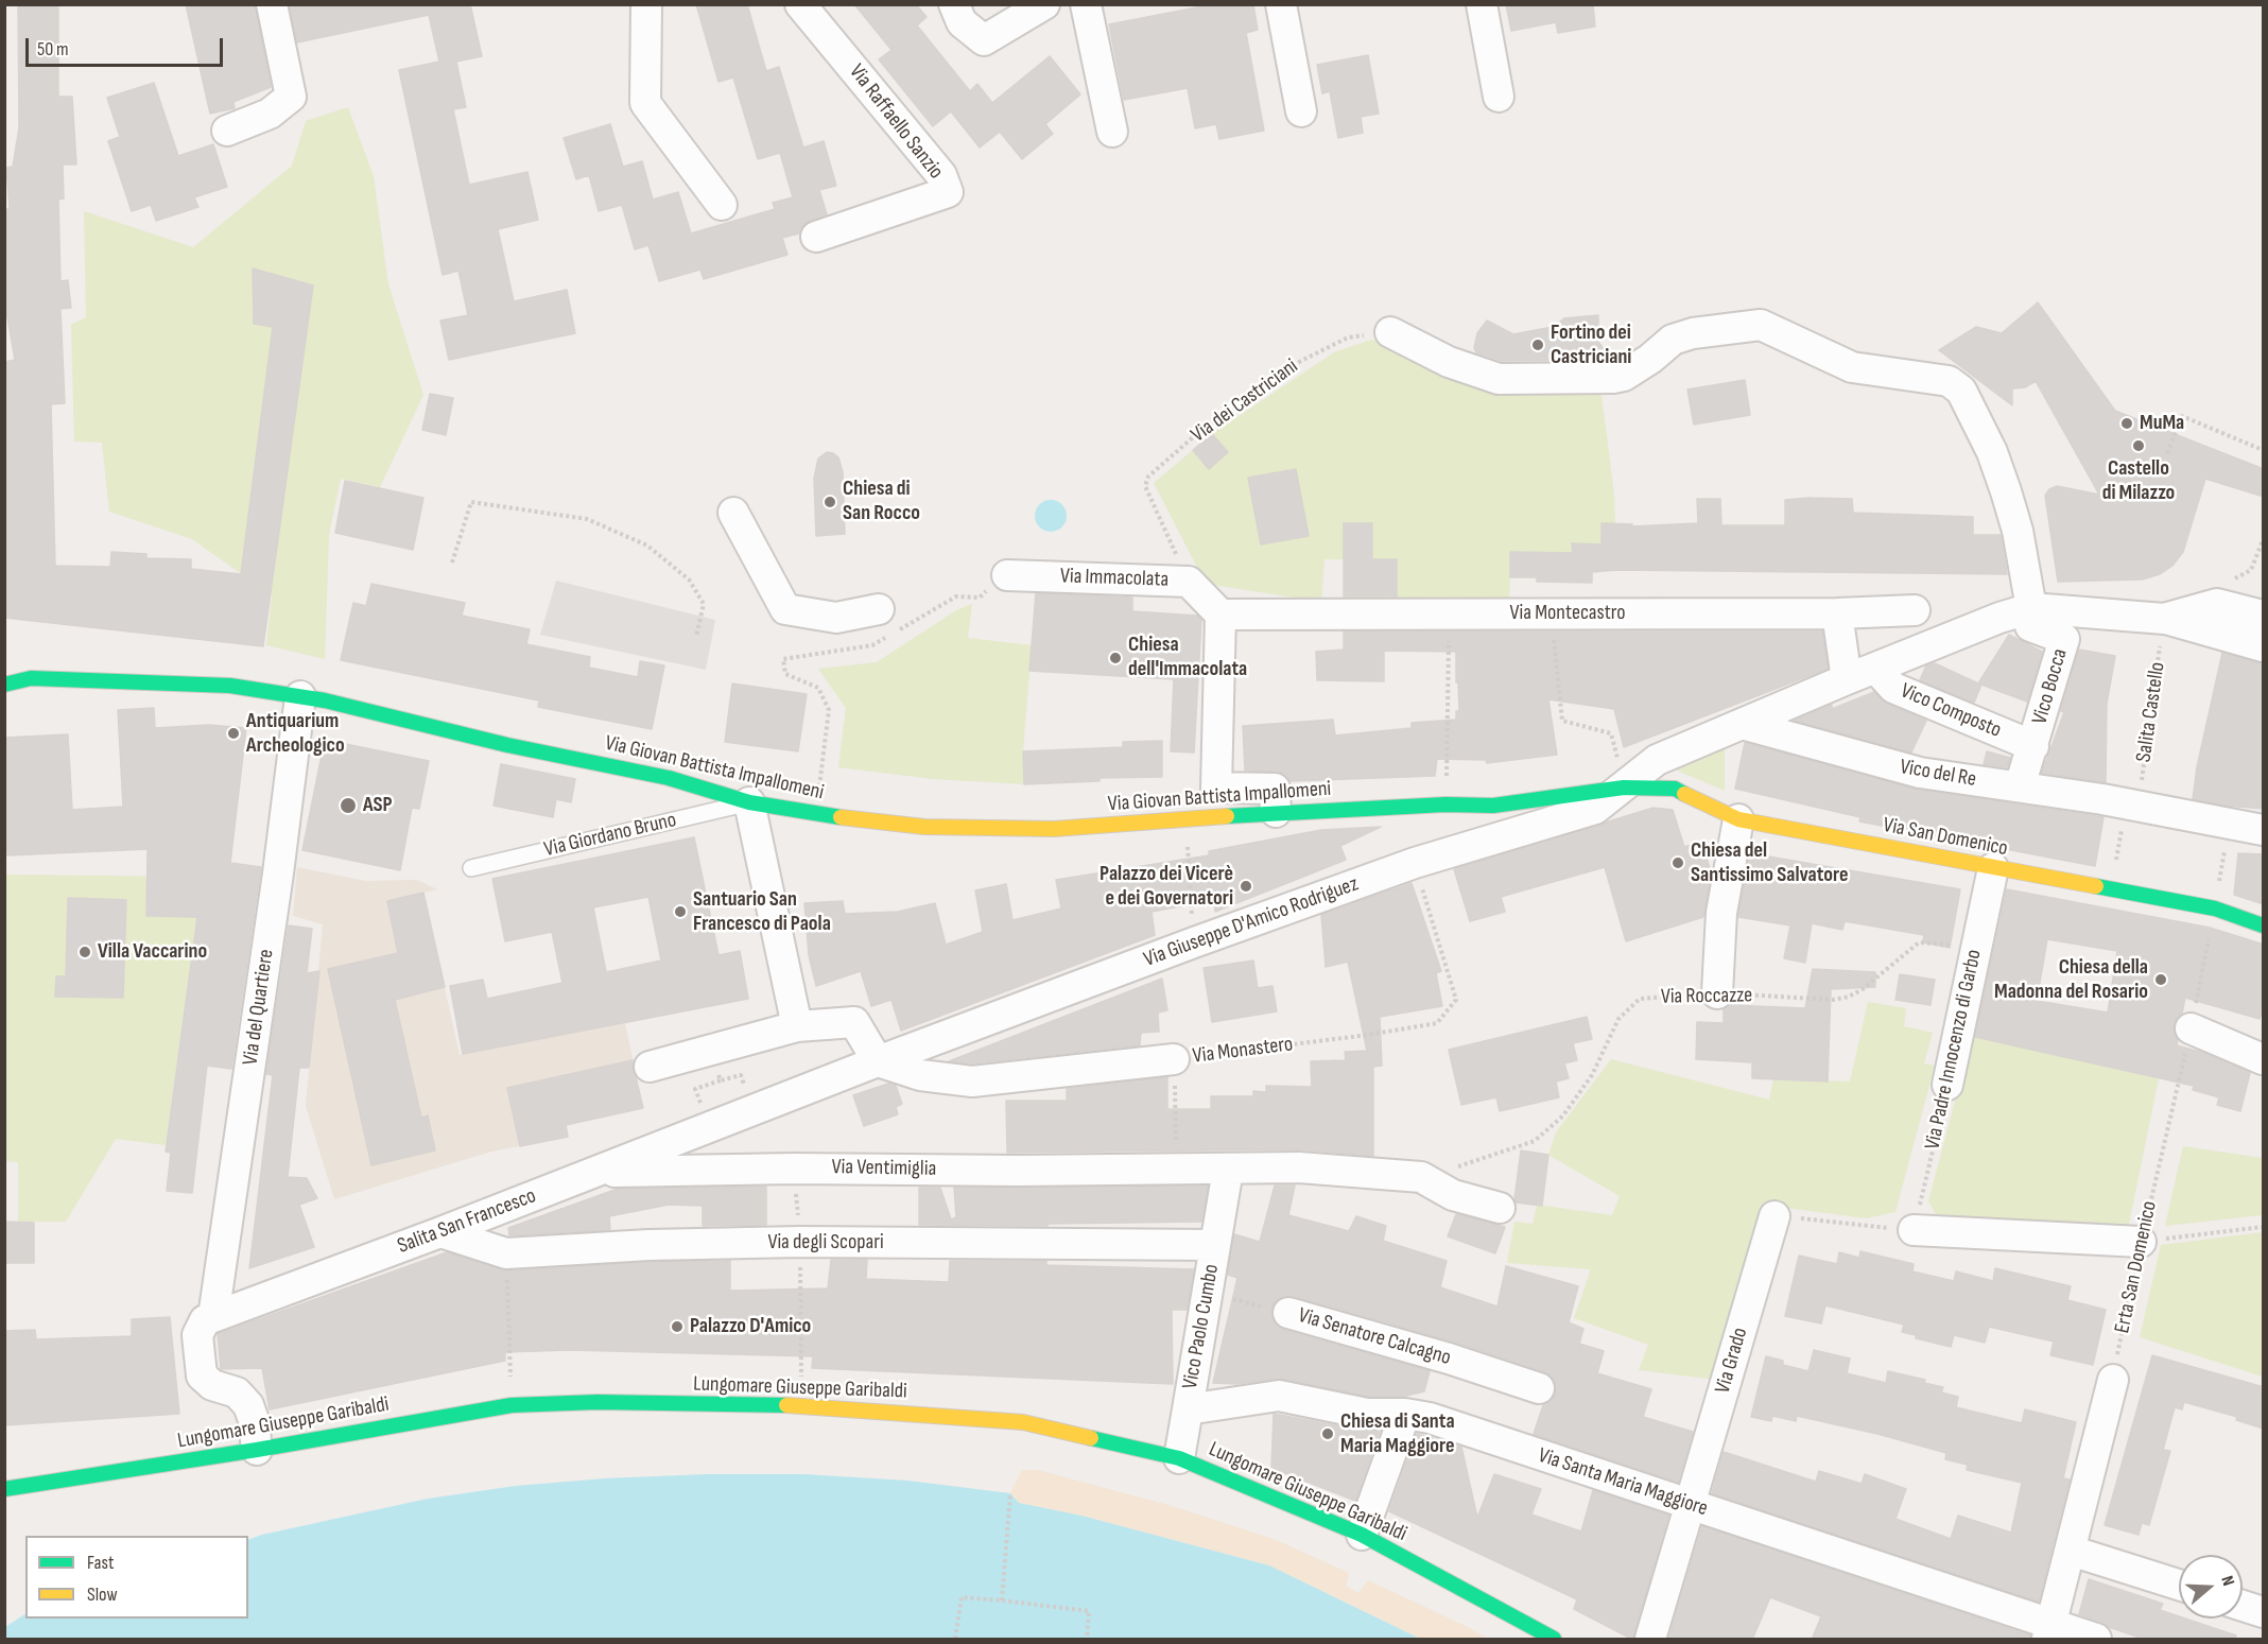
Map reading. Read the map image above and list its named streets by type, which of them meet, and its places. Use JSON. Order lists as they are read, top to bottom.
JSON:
{
  "streets": {
    "street": [
      "Via Raffaello Sanzio",
      "Via Immacolata",
      "Via Montecastro",
      "Vico Bocca",
      "Vico Composto",
      "Via Giovan Battista Impallomeni",
      "Vico del Re",
      "Via San Domenico",
      "Via Giuseppe D'Amico Rodriguez",
      "Via del Quartiere",
      "Via Padre Innocenzo di Garbo",
      "Via Monastero",
      "Via Ventimiglia",
      "Salita San Francesco",
      "Via degli Scopari",
      "Vico Paolo Cumbo",
      "Via Senatore Calcagno",
      "Via Grado",
      "Lungomare Giuseppe Garibaldi",
      "Via Santa Maria Maggiore"
    ],
    "lane": ["Via Giordano Bruno"],
    "path": [
      "Via dei Castriciani",
      "Salita Castello",
      "Via Roccazze",
      "Erta San Domenico"
    ]
  },
  "crossings": [
    ["Via dei Castriciani", "Via Immacolata"],
    ["Via Immacolata", "Via Montecastro"],
    ["Vico Bocca", "Vico Composto"],
    ["Vico Bocca", "Vico del Re"],
    ["Vico Bocca", "Via Giuseppe D'Amico Rodriguez"],
    ["Vico Composto", "Via Giuseppe D'Amico Rodriguez"],
    ["Salita Castello", "Vico del Re"],
    ["Salita Castello", "Via San Domenico"],
    ["Via Giovan Battista Impallomeni", "Via Giordano Bruno"],
    ["Via Giovan Battista Impallomeni", "Via San Domenico"],
    ["Via Giovan Battista Impallomeni", "Via Giuseppe D'Amico Rodriguez"],
    ["Via Giovan Battista Impallomeni", "Via del Quartiere"],
    ["Vico del Re", "Via Giuseppe D'Amico Rodriguez"],
    ["Vico del Re", "Erta San Domenico"],
    ["Via San Domenico", "Via Giuseppe D'Amico Rodriguez"],
    ["Via San Domenico", "Via Padre Innocenzo di Garbo"],
    ["Via San Domenico", "Erta San Domenico"],
    ["Via Giuseppe D'Amico Rodriguez", "Via Monastero"],
    ["Via Giuseppe D'Amico Rodriguez", "Salita San Francesco"],
    ["Via Roccazze", "Via Padre Innocenzo di Garbo"],
    ["Via del Quartiere", "Salita San Francesco"],
    ["Via Monastero", "Salita San Francesco"],
    ["Via Ventimiglia", "Salita San Francesco"],
    ["Salita San Francesco", "Via degli Scopari"],
    ["Via degli Scopari", "Vico Paolo Cumbo"],
    ["Vico Paolo Cumbo", "Via Senatore Calcagno"],
    ["Vico Paolo Cumbo", "Via Santa Maria Maggiore"],
    ["Via Grado", "Via Santa Maria Maggiore"]
  ],
  "places": [
    "Fortino dei Castriciani",
    "MuMa",
    "Castello di Milazzo",
    "Chiesa di San Rocco",
    "Chiesa dell'Immacolata",
    "Antiquarium Archeologico",
    "ASP",
    "Chiesa del Santissimo Salvatore",
    "Palazzo dei Vicerè e dei Governatori",
    "Santuario San Francesco di Paola",
    "Villa Vaccarino",
    "Chiesa della Madonna del Rosario",
    "Palazzo D'Amico",
    "Chiesa di Santa Maria Maggiore"
  ],
  "legend": ["Fast", "Slow"],
  "scale_bar": "50 m",
  "north": "right"
}
